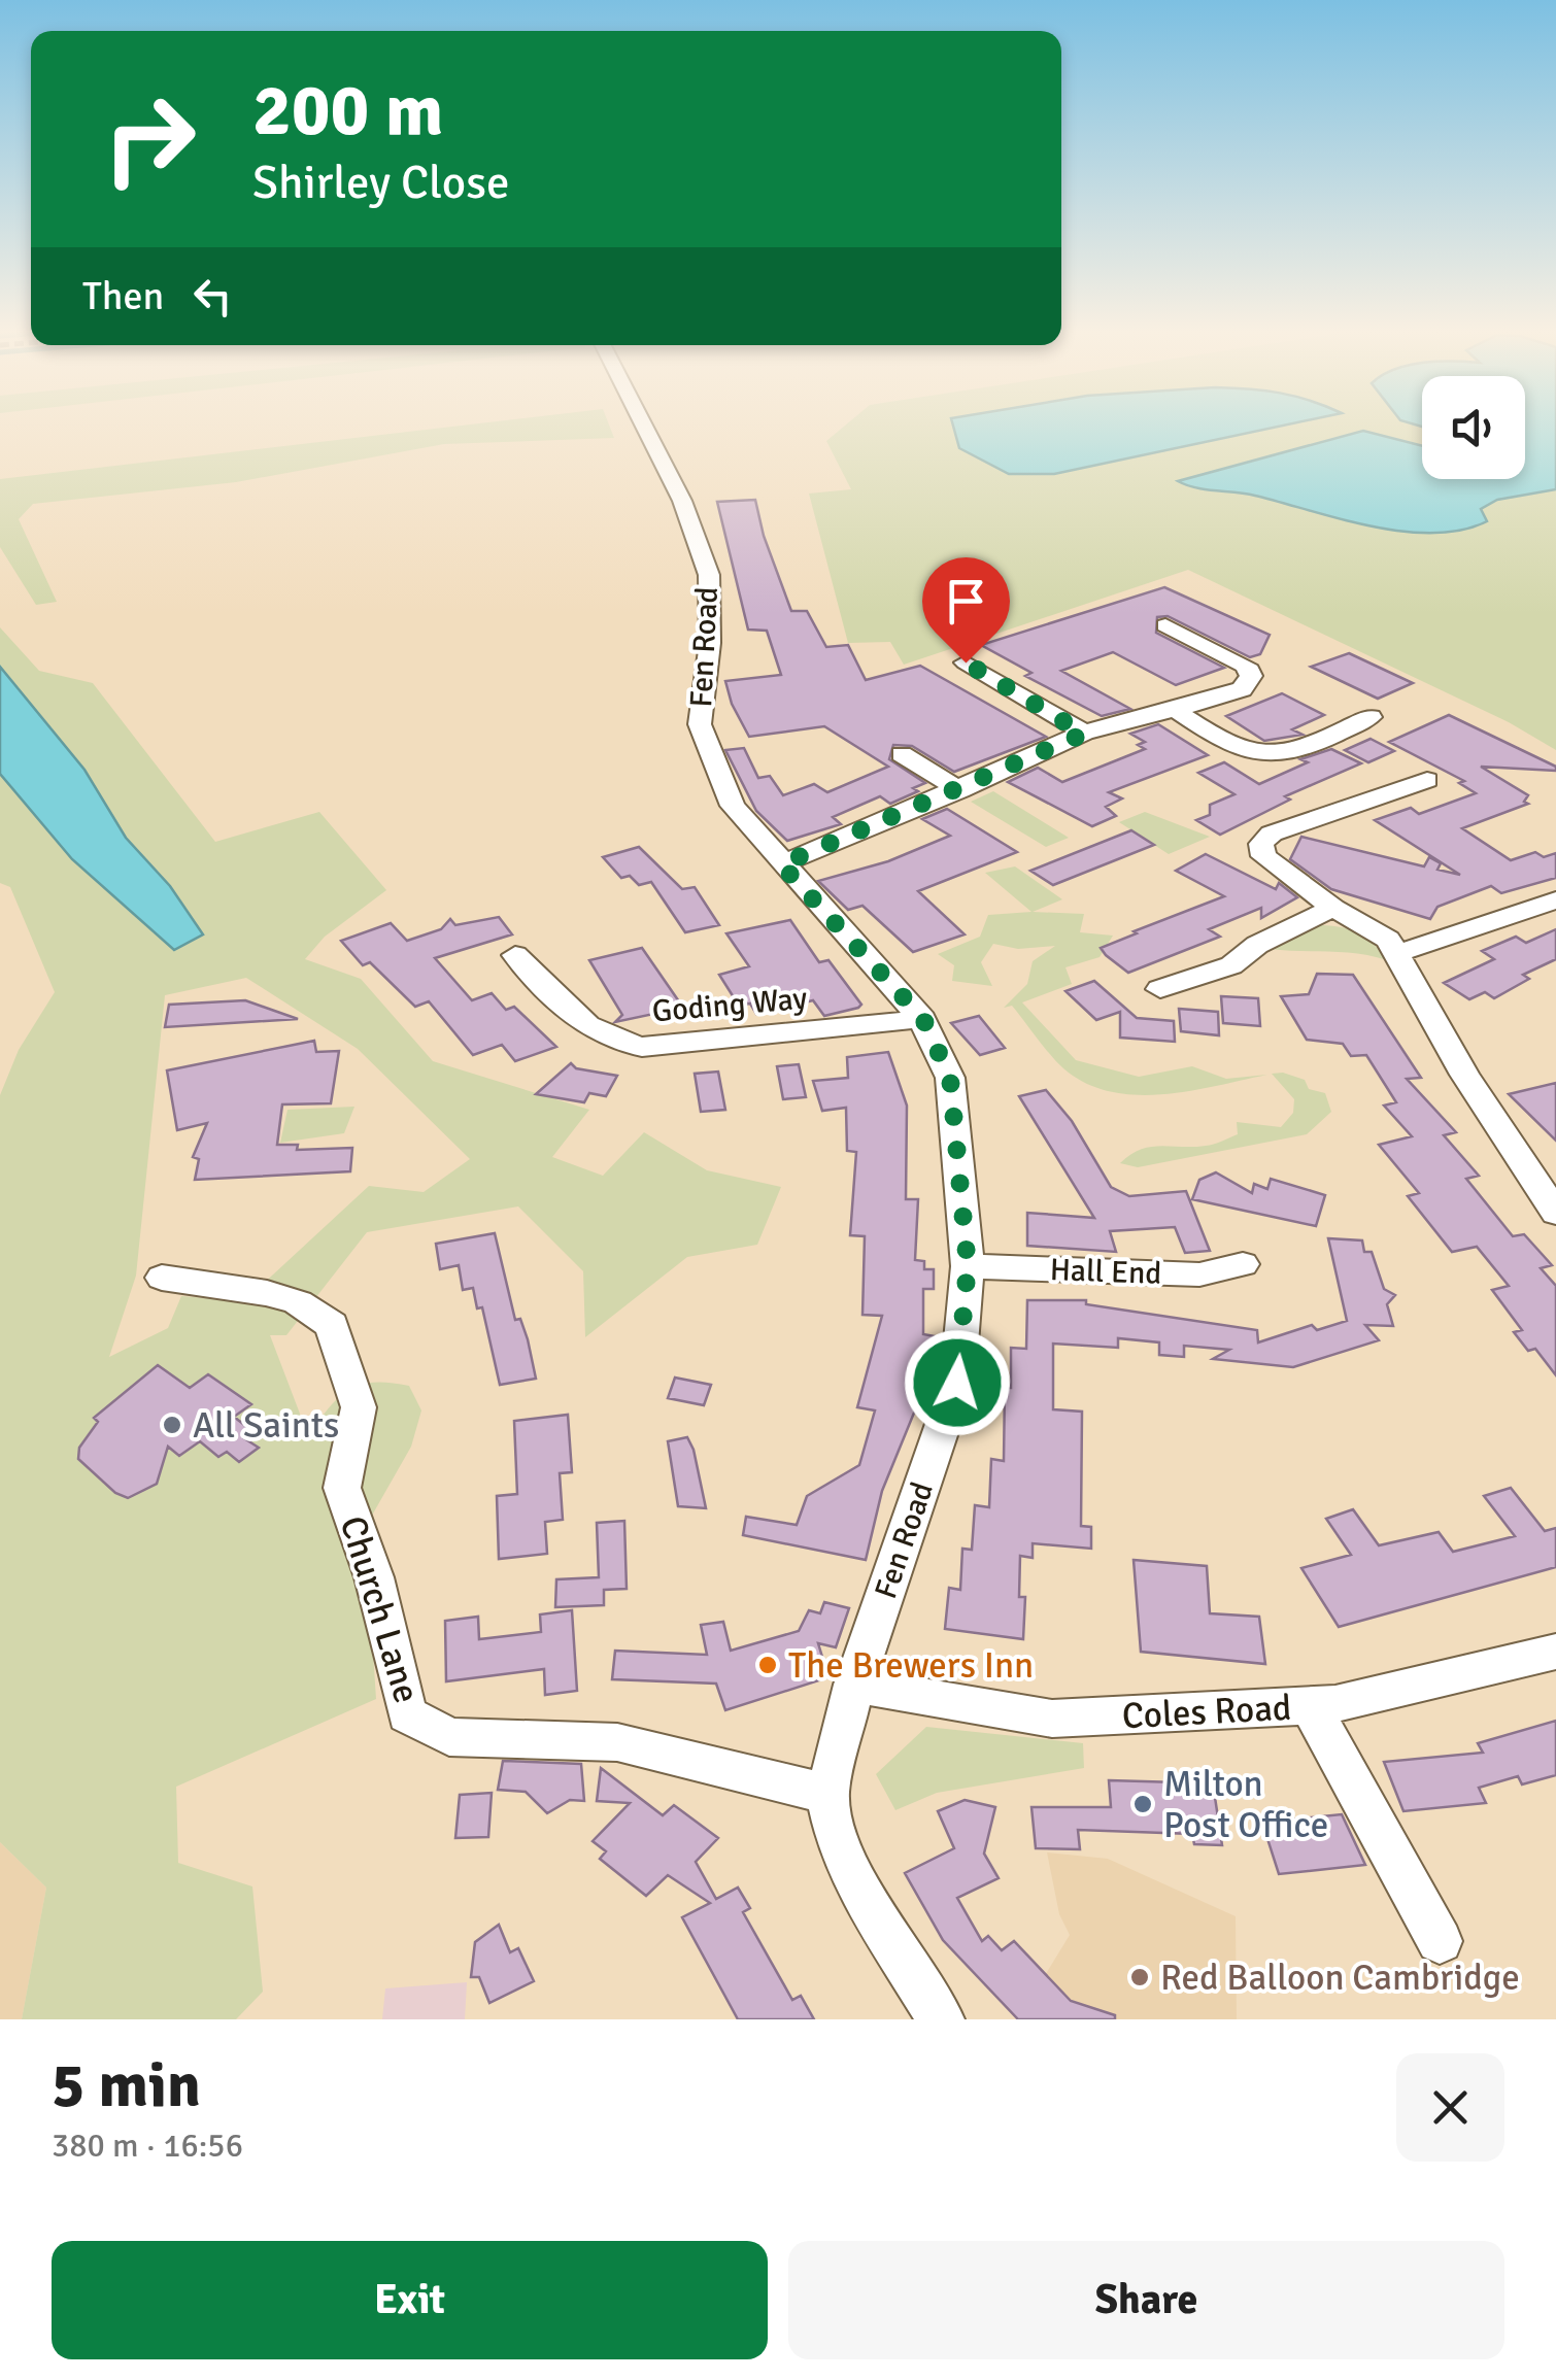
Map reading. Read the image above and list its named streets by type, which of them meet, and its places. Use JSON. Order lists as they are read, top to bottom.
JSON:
{
  "streets": {
    "street": [
      "Fen Road",
      "Goding Way",
      "Hall End",
      "Church Lane",
      "Coles Road"
    ]
  },
  "crossings": [
    ["Fen Road", "Goding Way"],
    ["Fen Road", "Hall End"],
    ["Fen Road", "Church Lane"],
    ["Fen Road", "Coles Road"]
  ],
  "places": [
    "All Saints",
    "The Brewers Inn",
    "Milton Post Office",
    "Red Balloon Cambridge"
  ],
  "page": {
    "turn": ["200 m", "Shirley Close"],
    "then": "Then",
    "heading": ["5 min", "380 m · 16:56"],
    "buttons": ["Exit", "Share"]
  }
}
